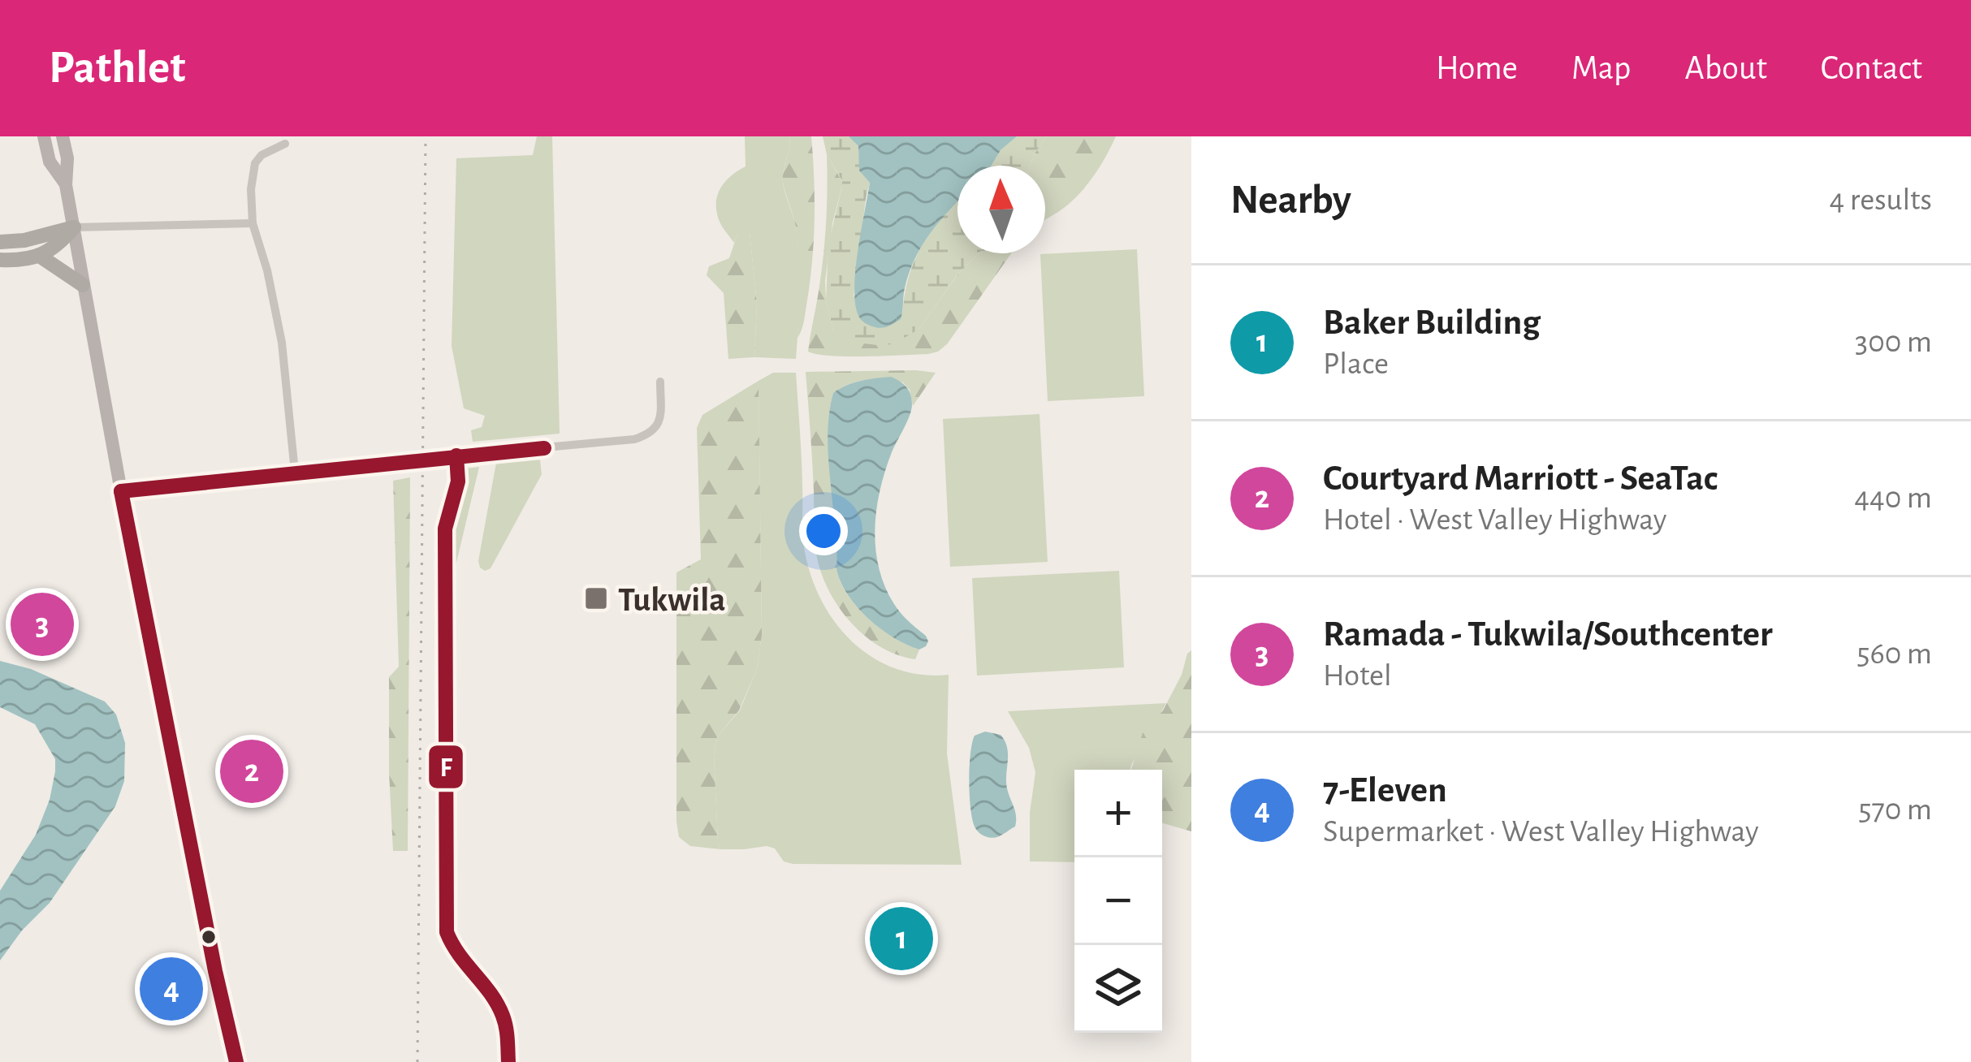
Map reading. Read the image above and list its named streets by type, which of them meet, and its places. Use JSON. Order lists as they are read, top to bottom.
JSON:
{
  "places": {
    "transit": ["Tukwila"]
  },
  "lines": ["transit line F"],
  "north": "top",
  "page": {
    "header": "Pathlet",
    "nav": [
      "Home",
      "Map",
      "About",
      "Contact"
    ],
    "heading": ["Nearby", "4 results"],
    "list": [
      {
        "mark": "1",
        "name": "Baker Building",
        "note": "Place",
        "value": "300 m"
      },
      {
        "mark": "2",
        "name": "Courtyard Marriott - SeaTac",
        "note": "Hotel · West Valley Highway",
        "value": "440 m"
      },
      {
        "mark": "3",
        "name": "Ramada - Tukwila/Southcenter",
        "note": "Hotel",
        "value": "560 m"
      },
      {
        "mark": "4",
        "name": "7-Eleven",
        "note": "Supermarket · West Valley Highway",
        "value": "570 m"
      }
    ],
    "pins": [
      "3",
      "2",
      "1",
      "4"
    ],
    "map_buttons": ["+", "−"]
  }
}
